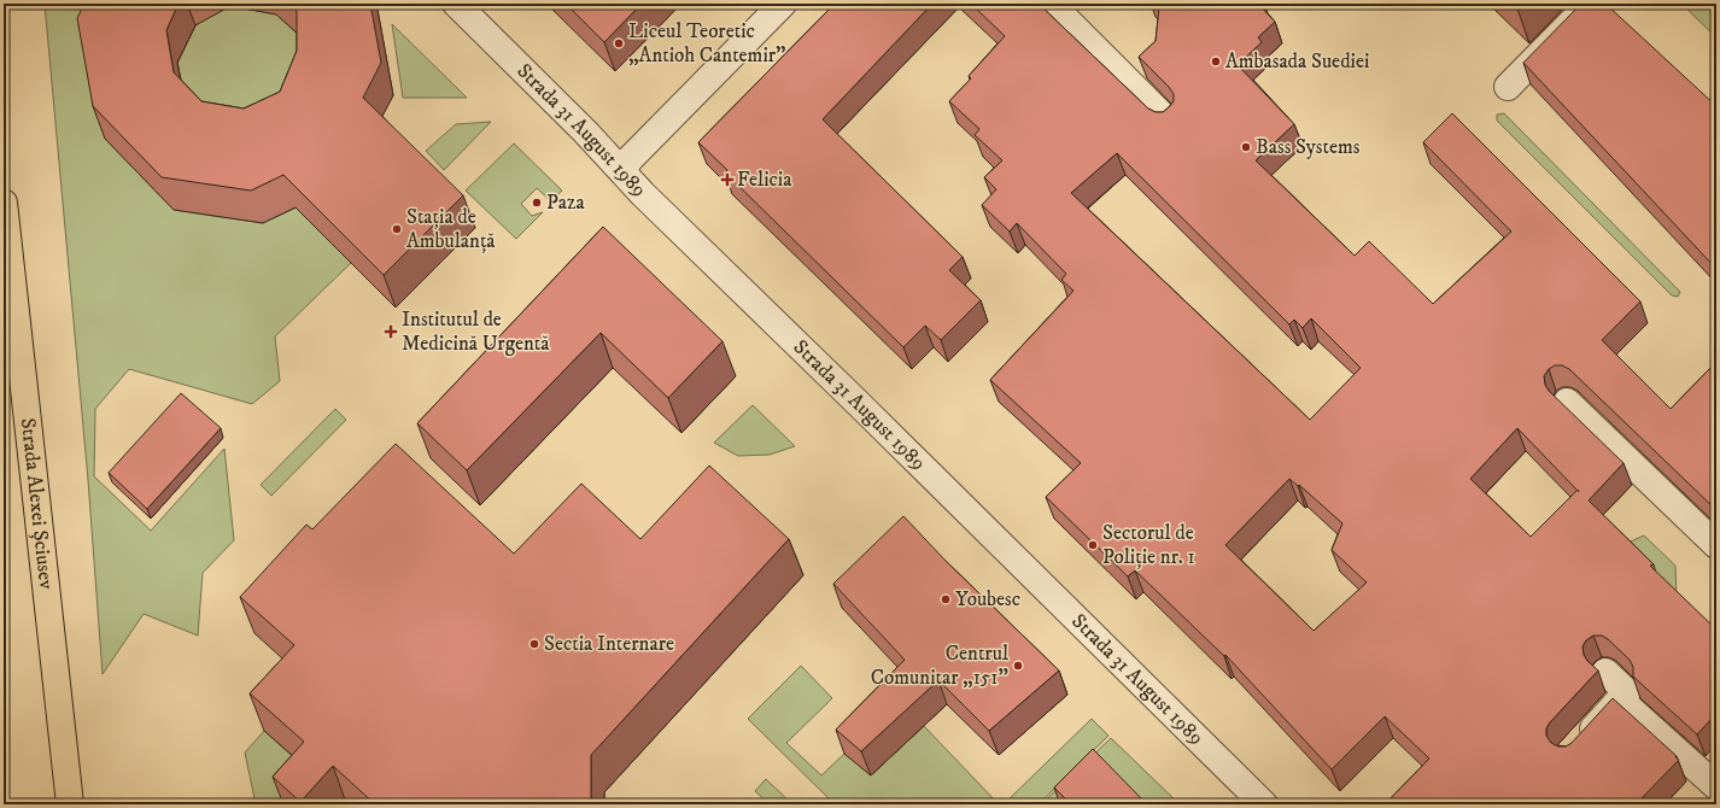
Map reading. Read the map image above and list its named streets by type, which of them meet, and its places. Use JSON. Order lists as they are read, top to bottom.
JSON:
{
  "streets": {
    "main road": ["Strada Alexei Șciusev"],
    "street": ["Strada 31 August 1989"]
  },
  "places": {
    "other": [
      "Liceul Teoretic „Antioh Cantemir”",
      "Ambasada Suediei",
      "Bass Systems",
      "Paza",
      "Stația de Ambulanță",
      "Sectorul de Poliție nr. 1",
      "Youbesc",
      "Sectia Internare",
      "Centrul Comunitar „151”"
    ],
    "health": ["Felicia", "Institutul de Medicină Urgentă"]
  }
}
